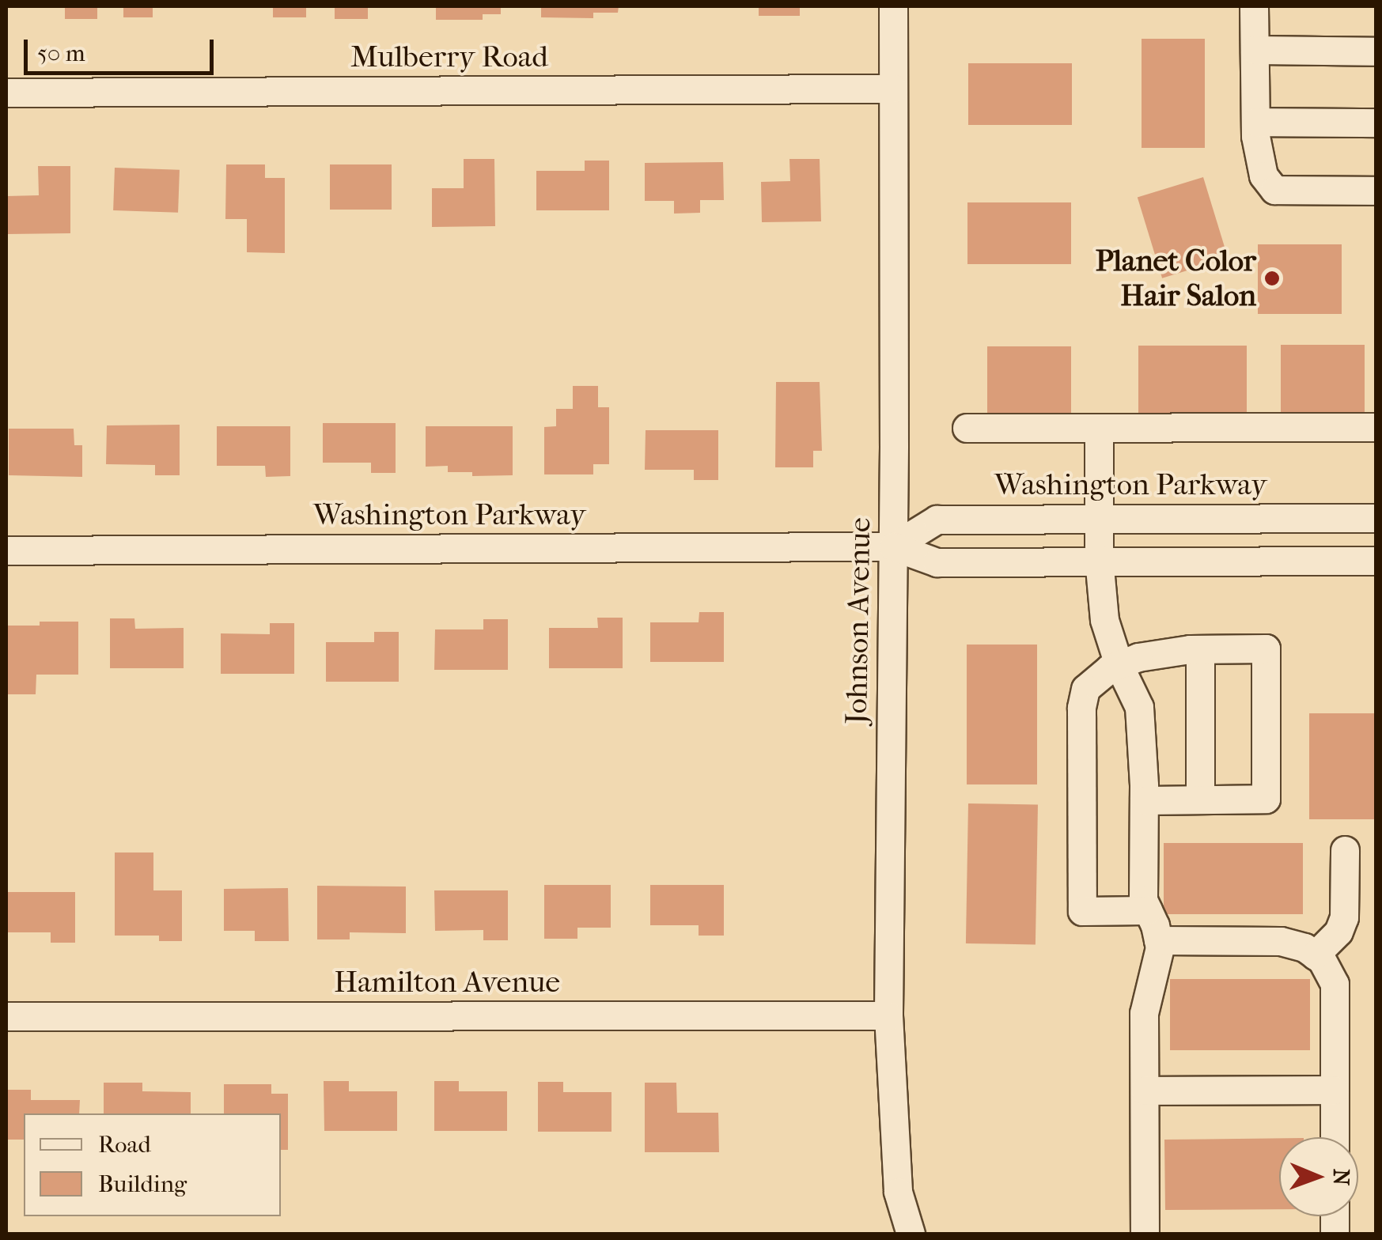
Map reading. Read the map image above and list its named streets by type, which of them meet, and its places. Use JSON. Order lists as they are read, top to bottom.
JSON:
{
  "streets": {
    "street": [
      "Mulberry Road",
      "Washington Parkway",
      "Johnson Avenue",
      "Hamilton Avenue"
    ]
  },
  "crossings": [
    ["Mulberry Road", "Johnson Avenue"],
    ["Washington Parkway", "Johnson Avenue"],
    ["Johnson Avenue", "Hamilton Avenue"]
  ],
  "places": ["Planet Color Hair Salon"],
  "legend": ["Road", "Building"],
  "scale_bar": "50 m",
  "north": "right"
}
